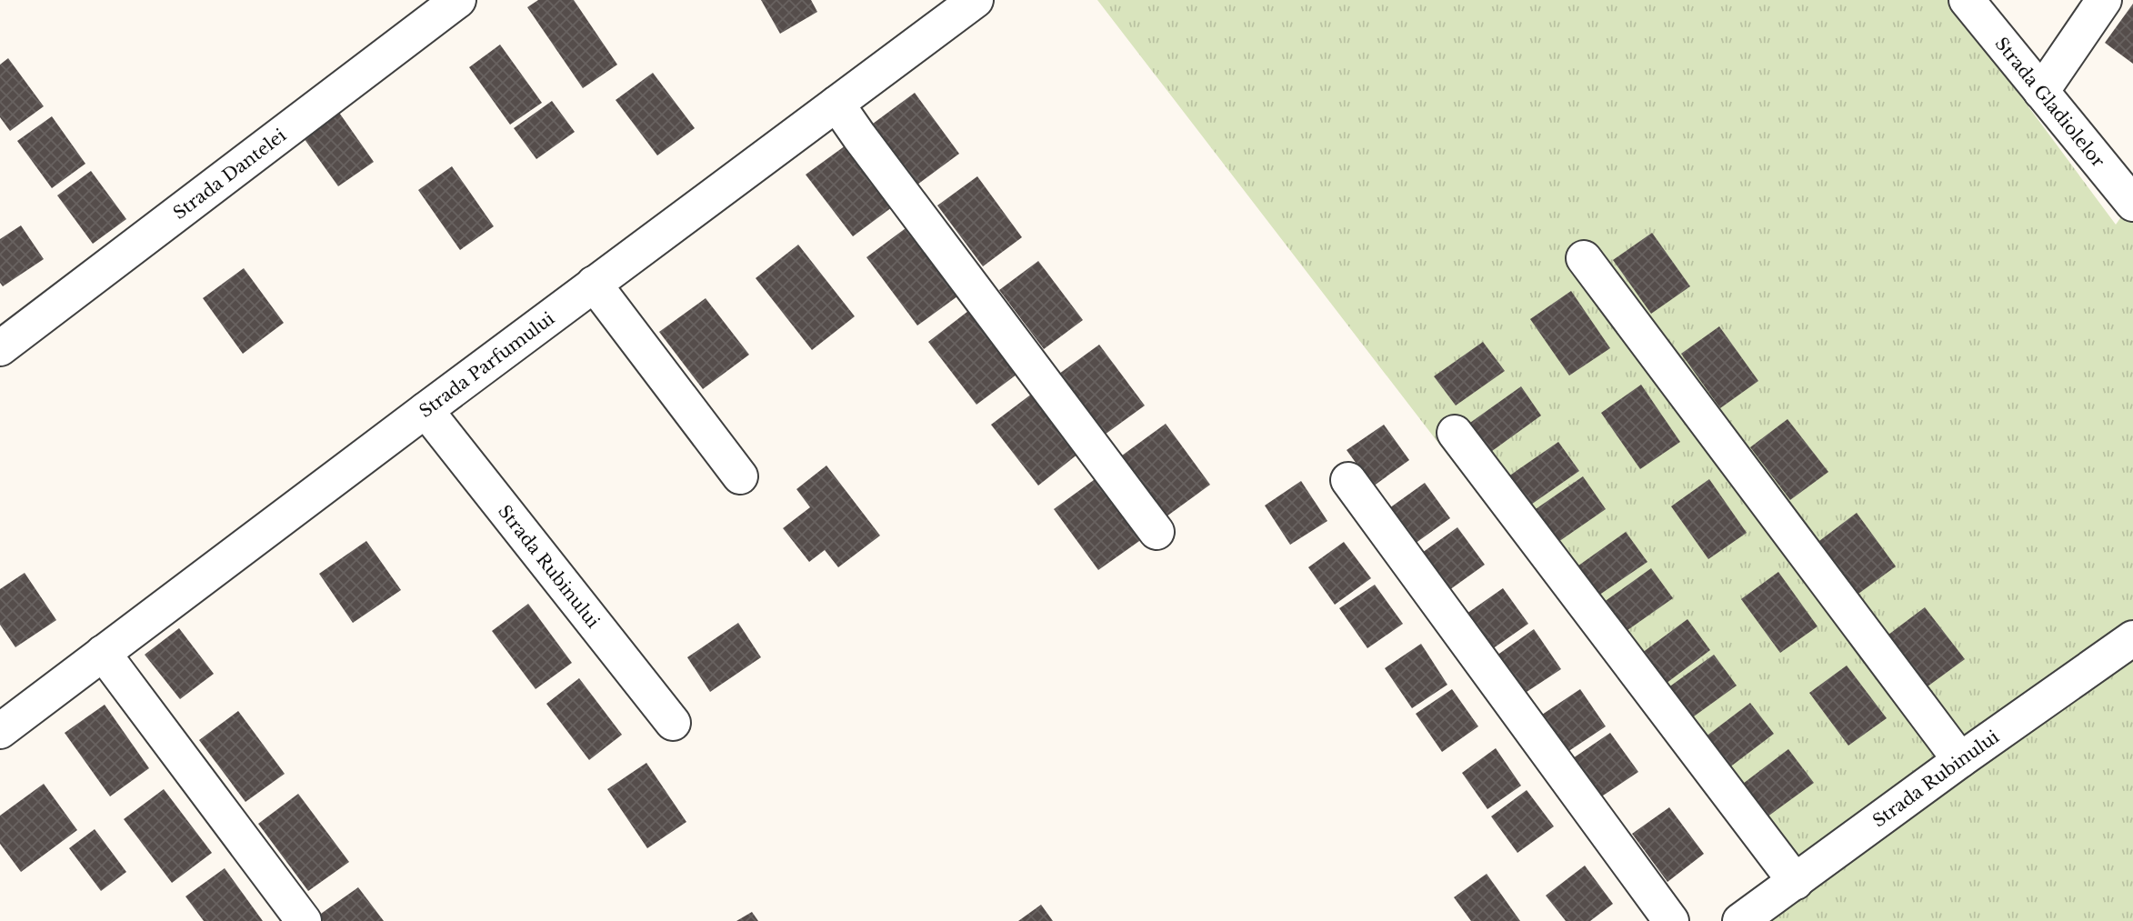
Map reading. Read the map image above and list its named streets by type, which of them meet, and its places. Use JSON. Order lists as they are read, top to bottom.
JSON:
{
  "streets": {
    "street": [
      "Strada Gladiolelor",
      "Strada Dantelei",
      "Strada Parfumului",
      "Strada Rubinului"
    ]
  },
  "crossings": [
    ["Strada Parfumului", "Strada Rubinului"]
  ]
}
